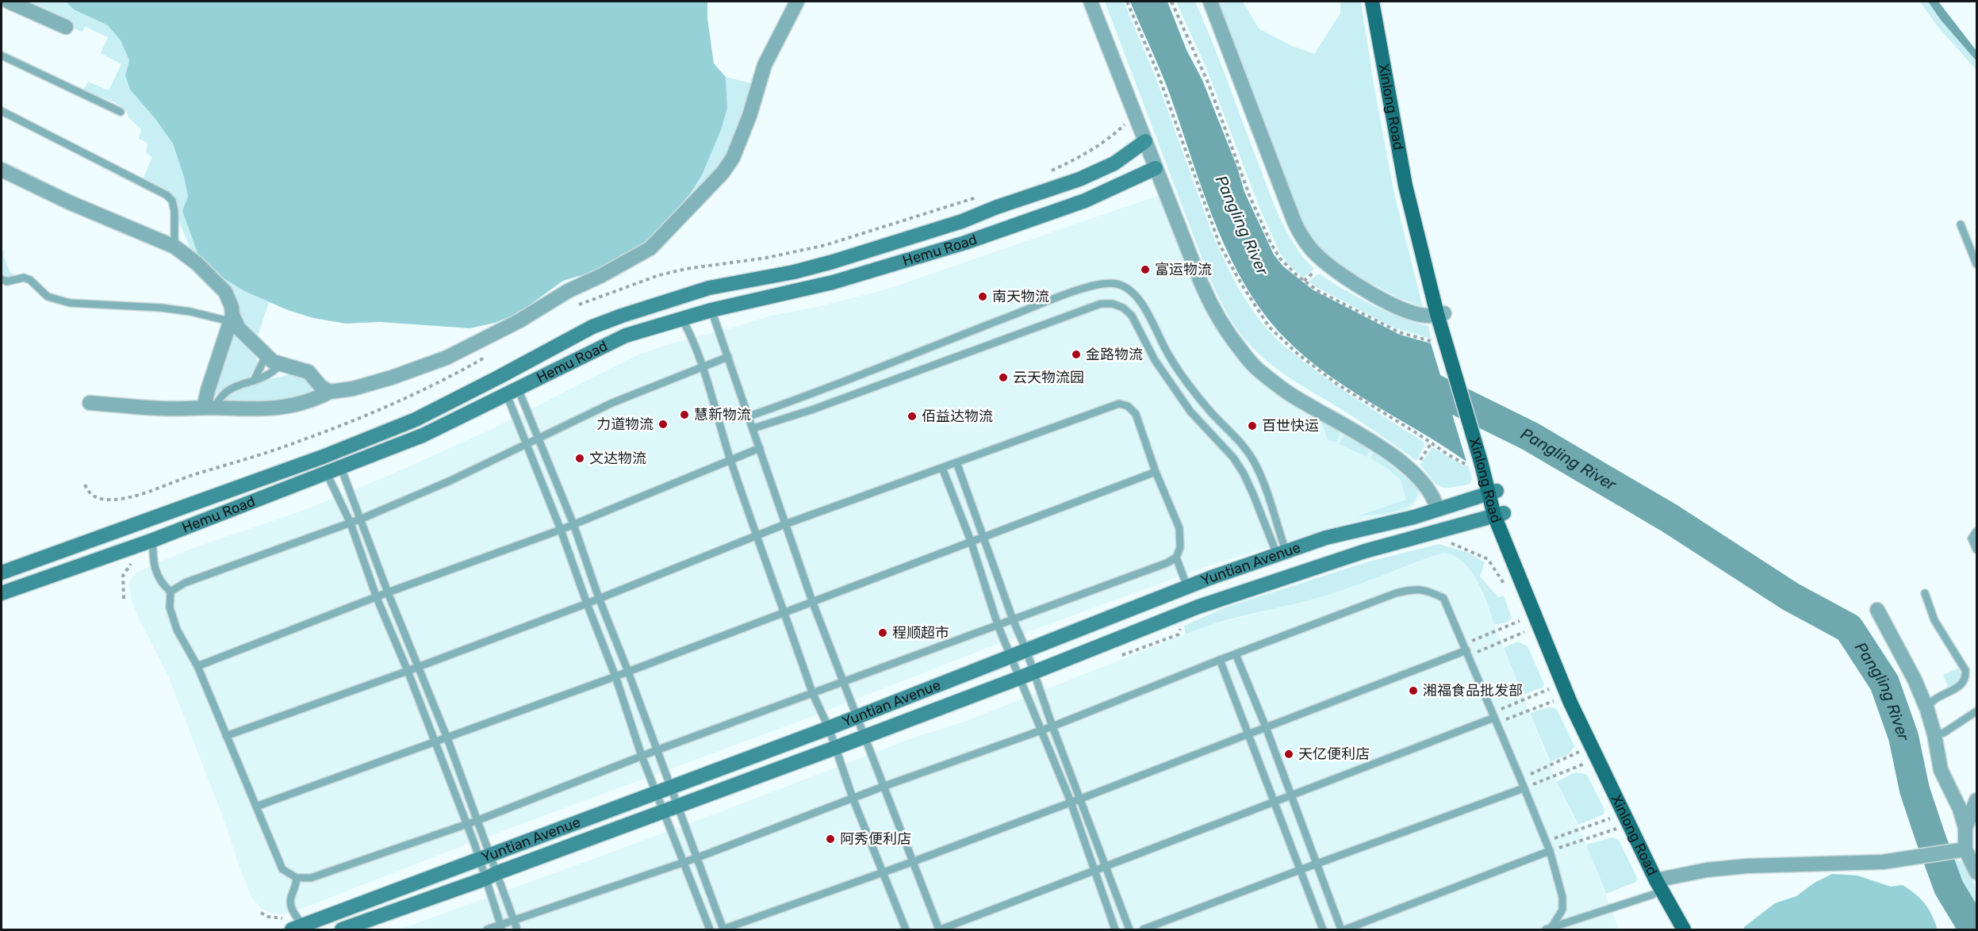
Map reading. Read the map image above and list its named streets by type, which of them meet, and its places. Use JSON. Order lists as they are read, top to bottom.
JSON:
{
  "streets": {
    "main road": ["Xinlong Road", "Hemu Road", "Yuntian Avenue"]
  },
  "crossings": [
    ["Xinlong Road", "Yuntian Avenue"]
  ],
  "water": ["Pangling River"],
  "places": [
    "富运物流",
    "南天物流",
    "金路物流",
    "云天物流园",
    "慧新物流",
    "佰益达物流",
    "力道物流",
    "百世快运",
    "文达物流",
    "程顺超市",
    "湘福食品批发部",
    "天亿便利店",
    "阿秀便利店"
  ]
}
